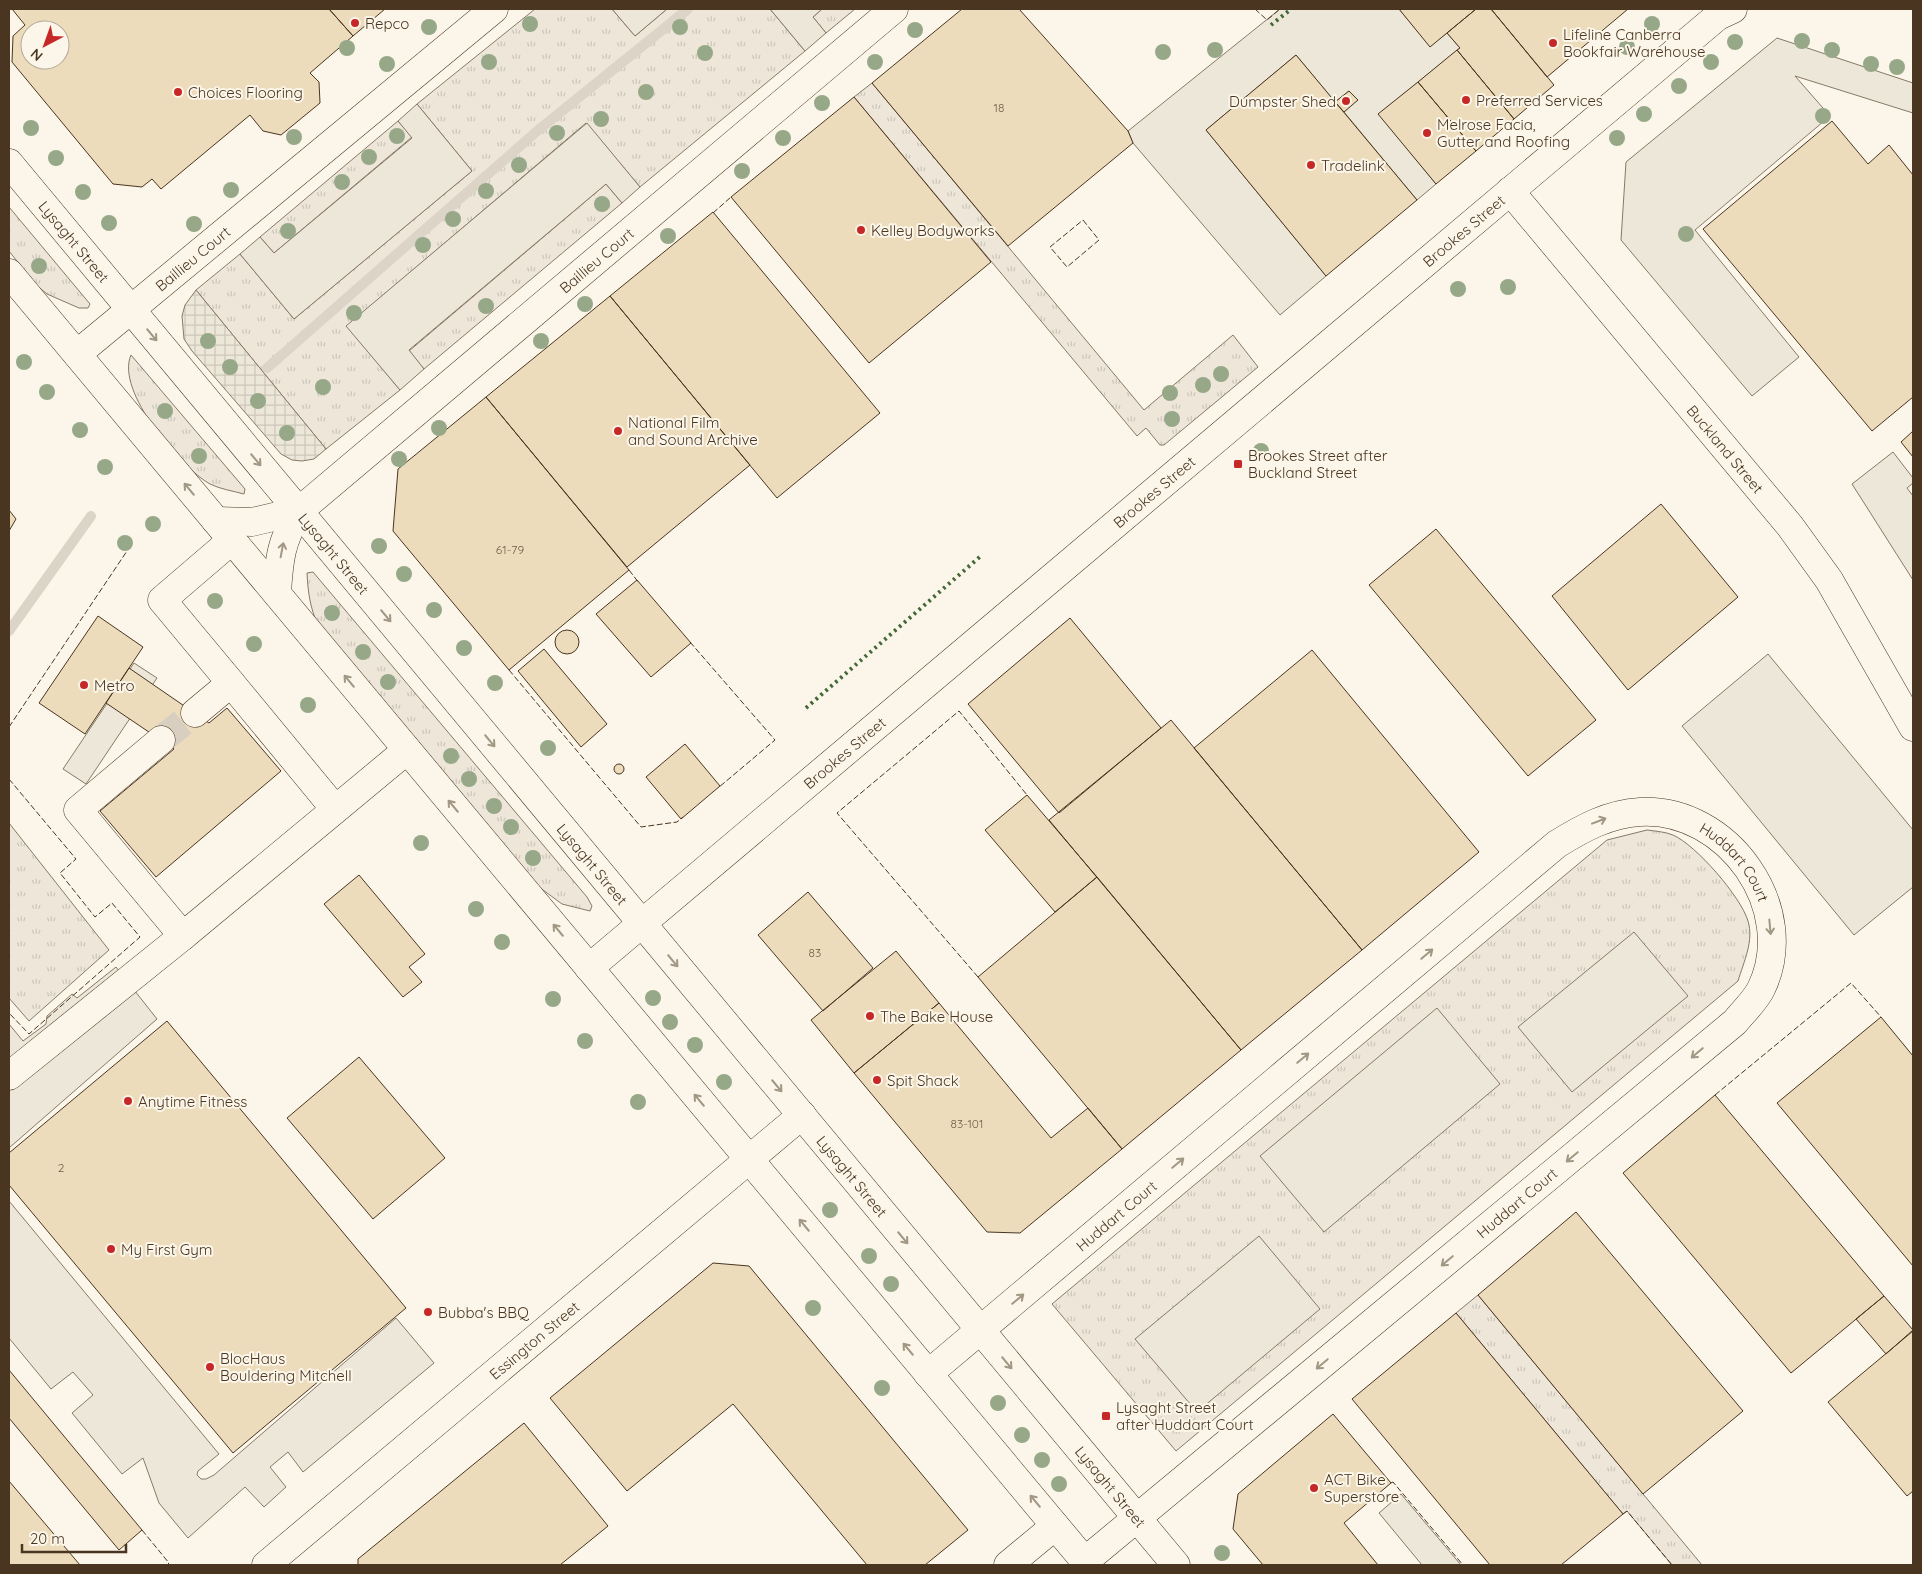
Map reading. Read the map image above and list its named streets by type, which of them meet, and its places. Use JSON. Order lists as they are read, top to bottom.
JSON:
{
  "streets": {
    "street": [
      "Brookes Street",
      "Lysaght Street",
      "Baillieu Court",
      "Buckland Street",
      "Huddart Court",
      "Essington Street"
    ]
  },
  "crossings": [
    ["Brookes Street", "Lysaght Street"],
    ["Brookes Street", "Buckland Street"],
    ["Lysaght Street", "Baillieu Court"],
    ["Lysaght Street", "Huddart Court"],
    ["Lysaght Street", "Essington Street"]
  ],
  "places": {
    "other": [
      "Repco",
      "Lifeline Canberra Bookfair Warehouse",
      "Choices Flooring",
      "Preferred Services",
      "Dumpster Shed",
      "Melrose Facia, Gutter and Roofing",
      "Tradelink",
      "Kelley Bodyworks",
      "National Film and Sound Archive",
      "Metro",
      "The Bake House",
      "Spit Shack",
      "Anytime Fitness",
      "My First Gym",
      "Bubba's BBQ",
      "BlocHaus Bouldering Mitchell",
      "ACT Bike Superstore"
    ],
    "transit": ["Brookes Street after Buckland Street", "Lysaght Street after Huddart Court"]
  },
  "house_numbers": [
    "18",
    "61-79",
    "83",
    "83-101",
    "2"
  ],
  "scale_bar": "20 m",
  "north": "bottom left"
}
